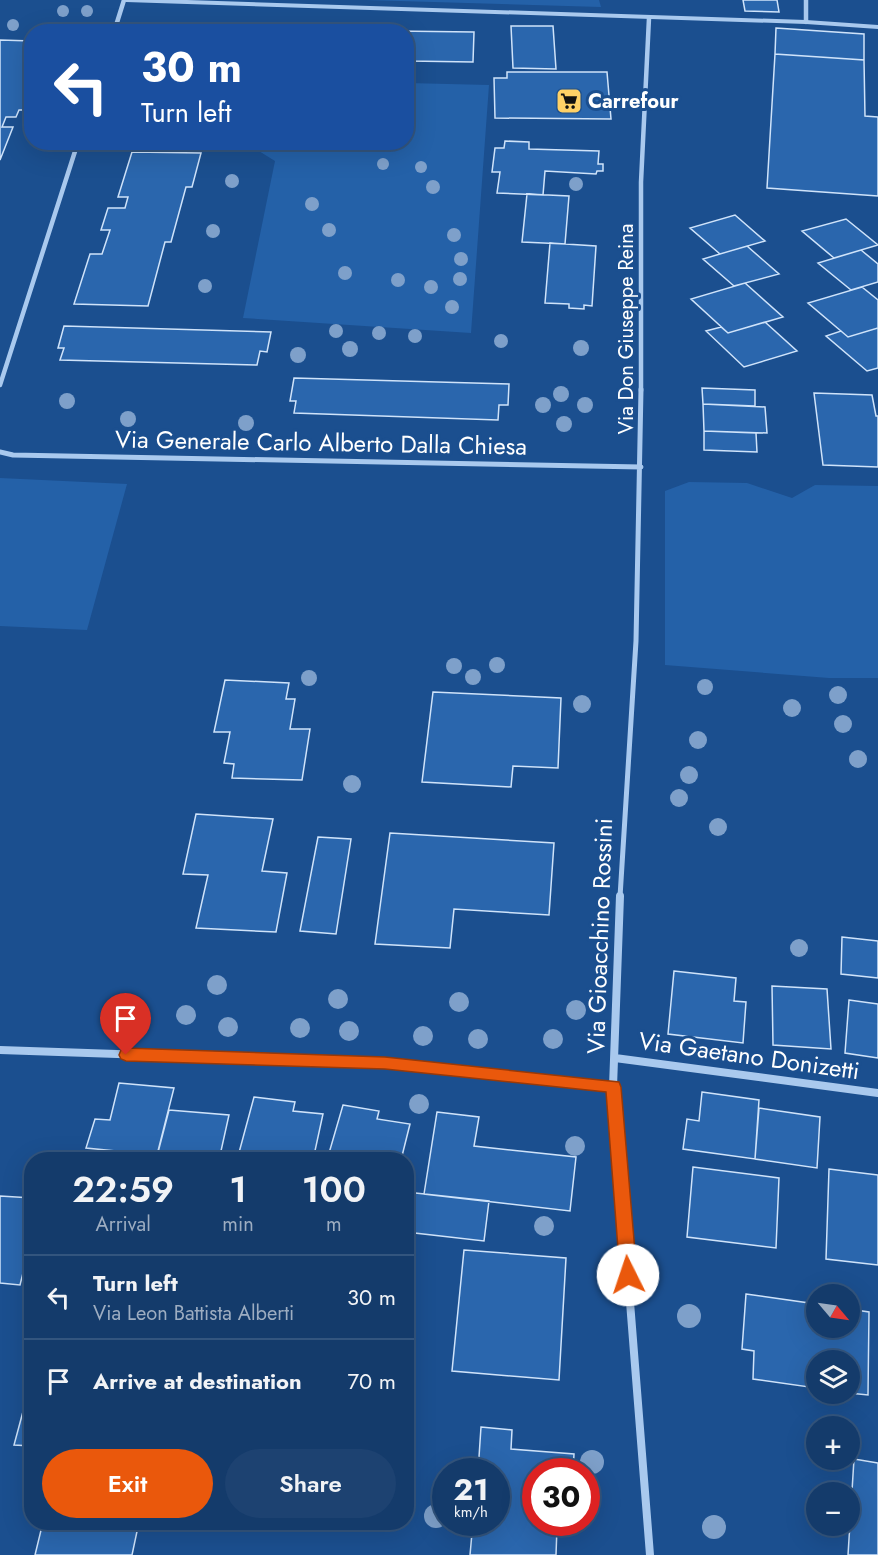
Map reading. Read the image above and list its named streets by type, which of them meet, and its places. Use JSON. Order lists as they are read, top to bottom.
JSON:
{
  "streets": {
    "street": [
      "Via Don Giuseppe Reina",
      "Via Generale Carlo Alberto Dalla Chiesa",
      "Via Gioacchino Rossini",
      "Via Gaetano Donizetti"
    ]
  },
  "crossings": [
    ["Via Don Giuseppe Reina", "Via Generale Carlo Alberto Dalla Chiesa"],
    ["Via Don Giuseppe Reina", "Via Gioacchino Rossini"],
    ["Via Gioacchino Rossini", "Via Gaetano Donizetti"]
  ],
  "places": {
    "supermarket": ["Carrefour"]
  },
  "north": "bottom right",
  "page": {
    "turn": ["30 m", "Turn left"],
    "eta": [
      "22:59",
      "Arrival",
      "1",
      "min",
      "100",
      "m"
    ],
    "list": [
      {
        "name": "Turn left",
        "note": "Via Leon Battista Alberti",
        "value": "30 m"
      },
      {
        "name": "Arrive at destination",
        "value": "70 m"
      }
    ],
    "map_buttons": ["+", "−"],
    "buttons": ["Exit", "Share"],
    "speed": "21 km/h",
    "limit": "30"
  }
}
